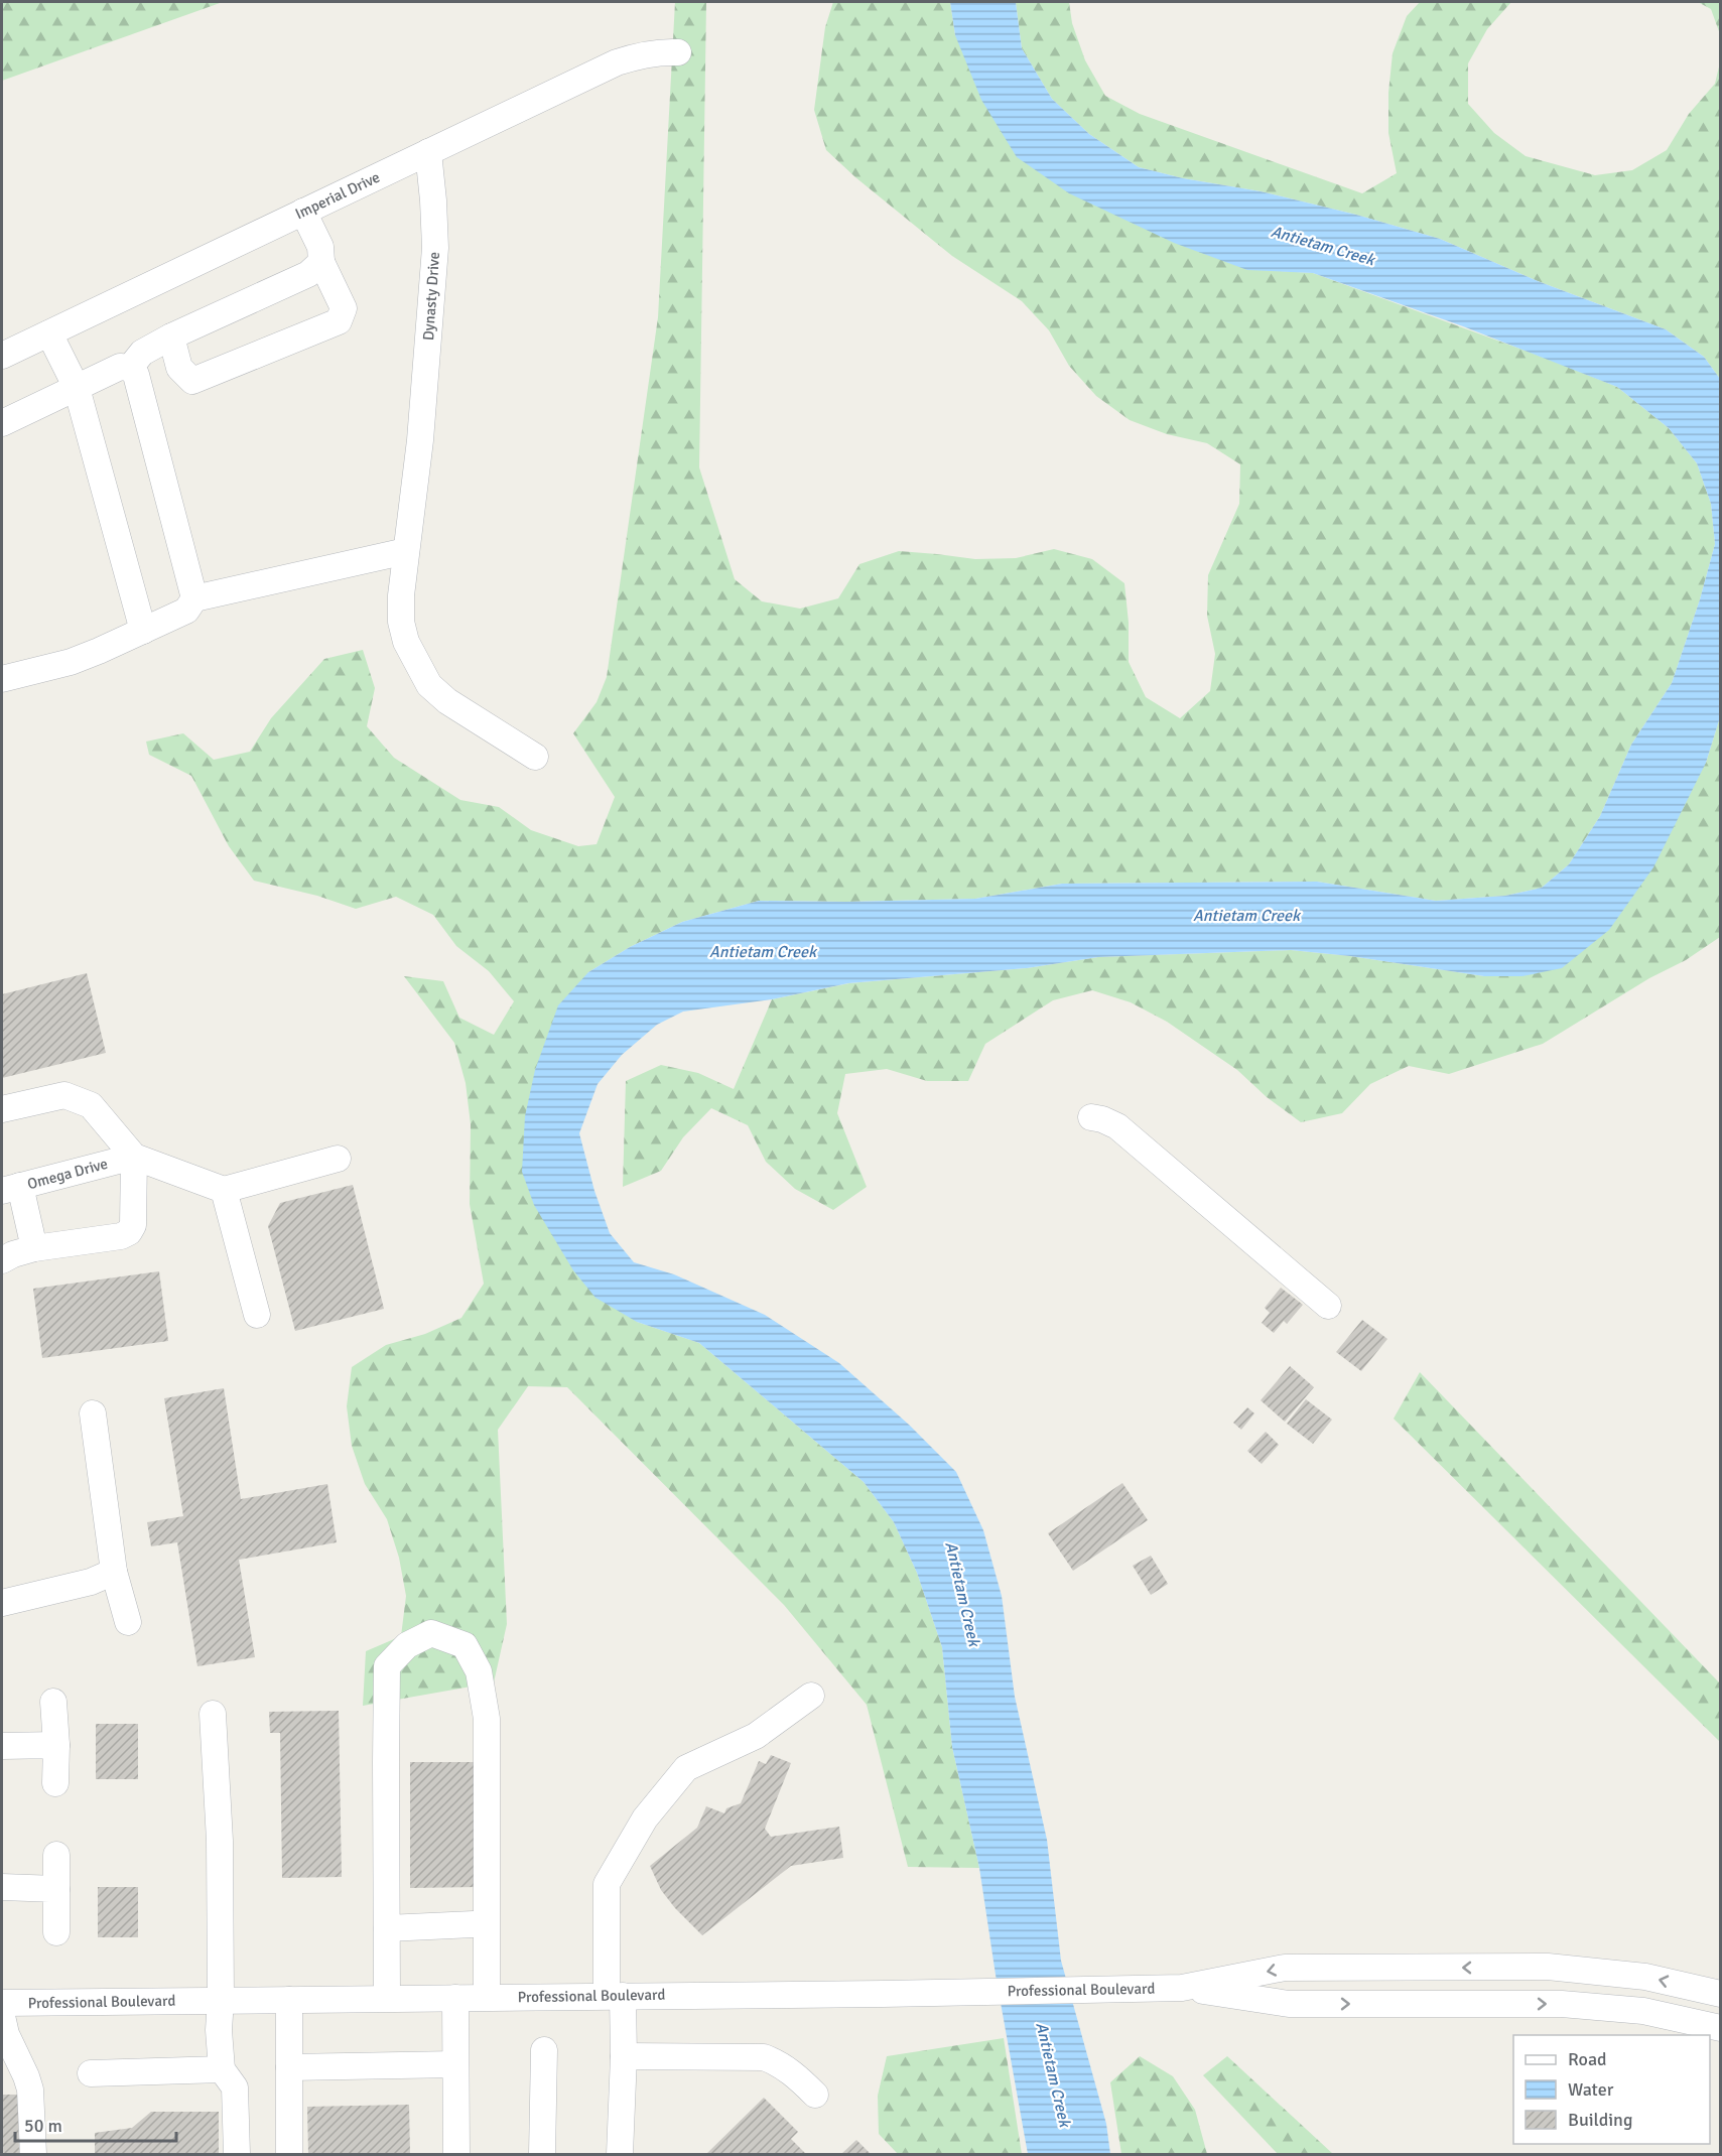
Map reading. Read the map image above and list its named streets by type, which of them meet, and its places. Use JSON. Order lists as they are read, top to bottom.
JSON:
{
  "streets": {
    "street": [
      "Imperial Drive",
      "Dynasty Drive",
      "Omega Drive",
      "Professional Boulevard"
    ]
  },
  "crossings": [
    ["Imperial Drive", "Dynasty Drive"]
  ],
  "water": ["Antietam Creek"],
  "legend": ["Road", "Water", "Building"],
  "scale_bar": "50 m"
}
